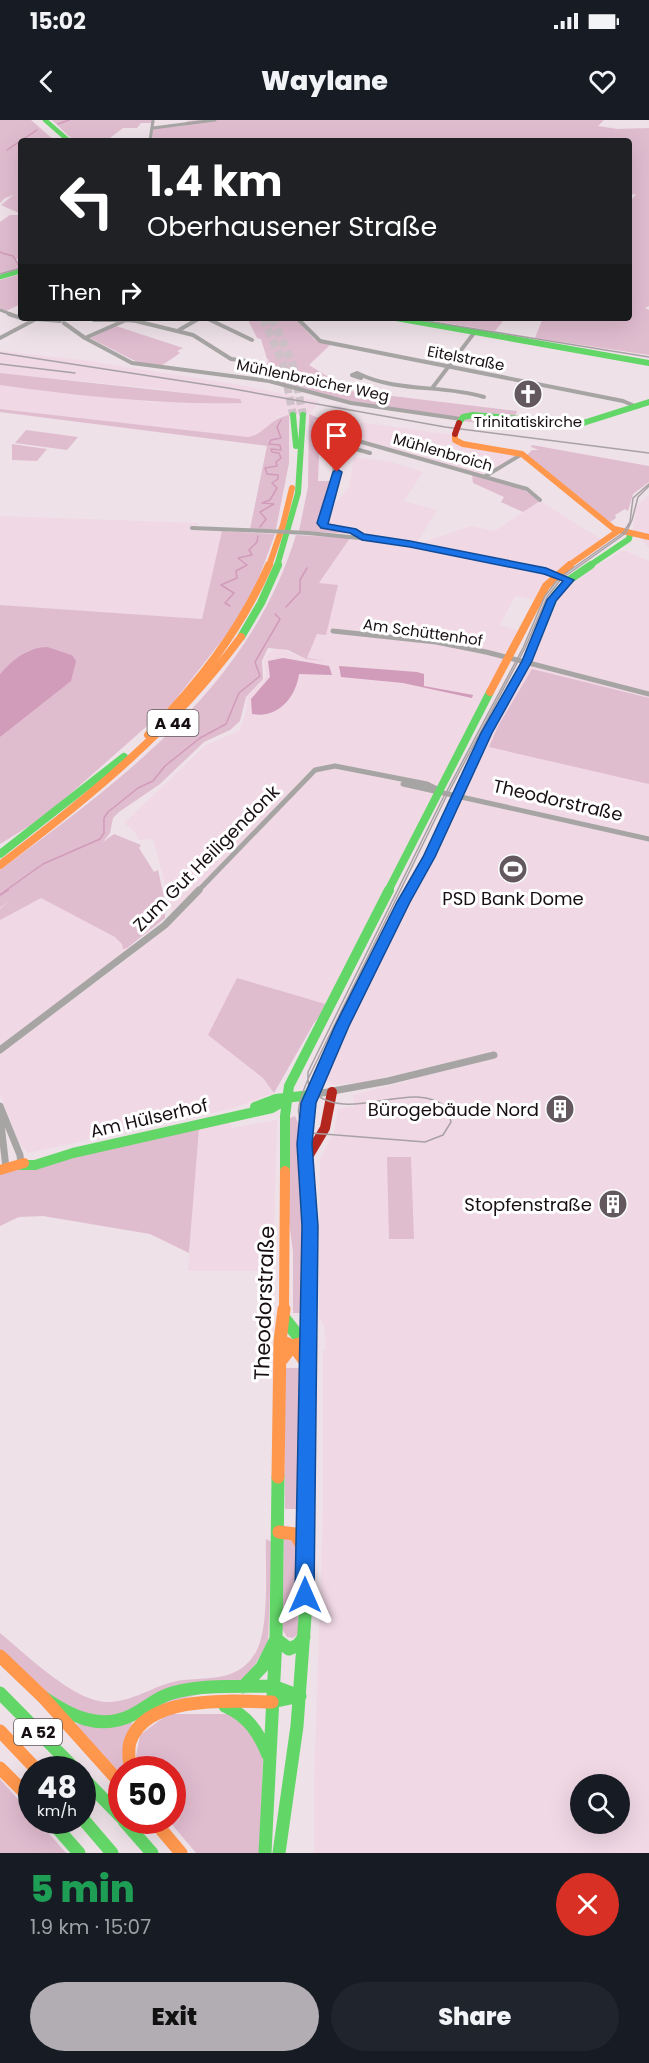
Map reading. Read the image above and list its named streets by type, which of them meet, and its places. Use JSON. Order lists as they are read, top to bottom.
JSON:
{
  "streets": {
    "main road": [
      "A 44",
      "Theodorstraße",
      "Am Hülserhof",
      "A 52"
    ],
    "street": [
      "Eitelstraße",
      "Mühlenbroicher Weg",
      "Mühlenbroich",
      "Am Schüttenhof",
      "Zum Gut Heiligendonk"
    ]
  },
  "crossings": [
    ["Am Schüttenhof", "Theodorstraße"],
    ["Theodorstraße", "Zum Gut Heiligendonk"],
    ["Theodorstraße", "Am Hülserhof"]
  ],
  "places": {
    "church": ["Trinitatiskirche"],
    "sports": ["PSD Bank Dome"],
    "building": ["Bürogebäude Nord", "Stopfenstraße"]
  },
  "page": {
    "status": "15:02",
    "header": "Waylane",
    "turn": ["1.4 km", "Oberhausener Straße"],
    "then": "Then",
    "speed": "48 km/h",
    "limit": "50",
    "heading": ["5 min", "1.9 km · 15:07"],
    "buttons": ["Exit", "Share"]
  }
}
